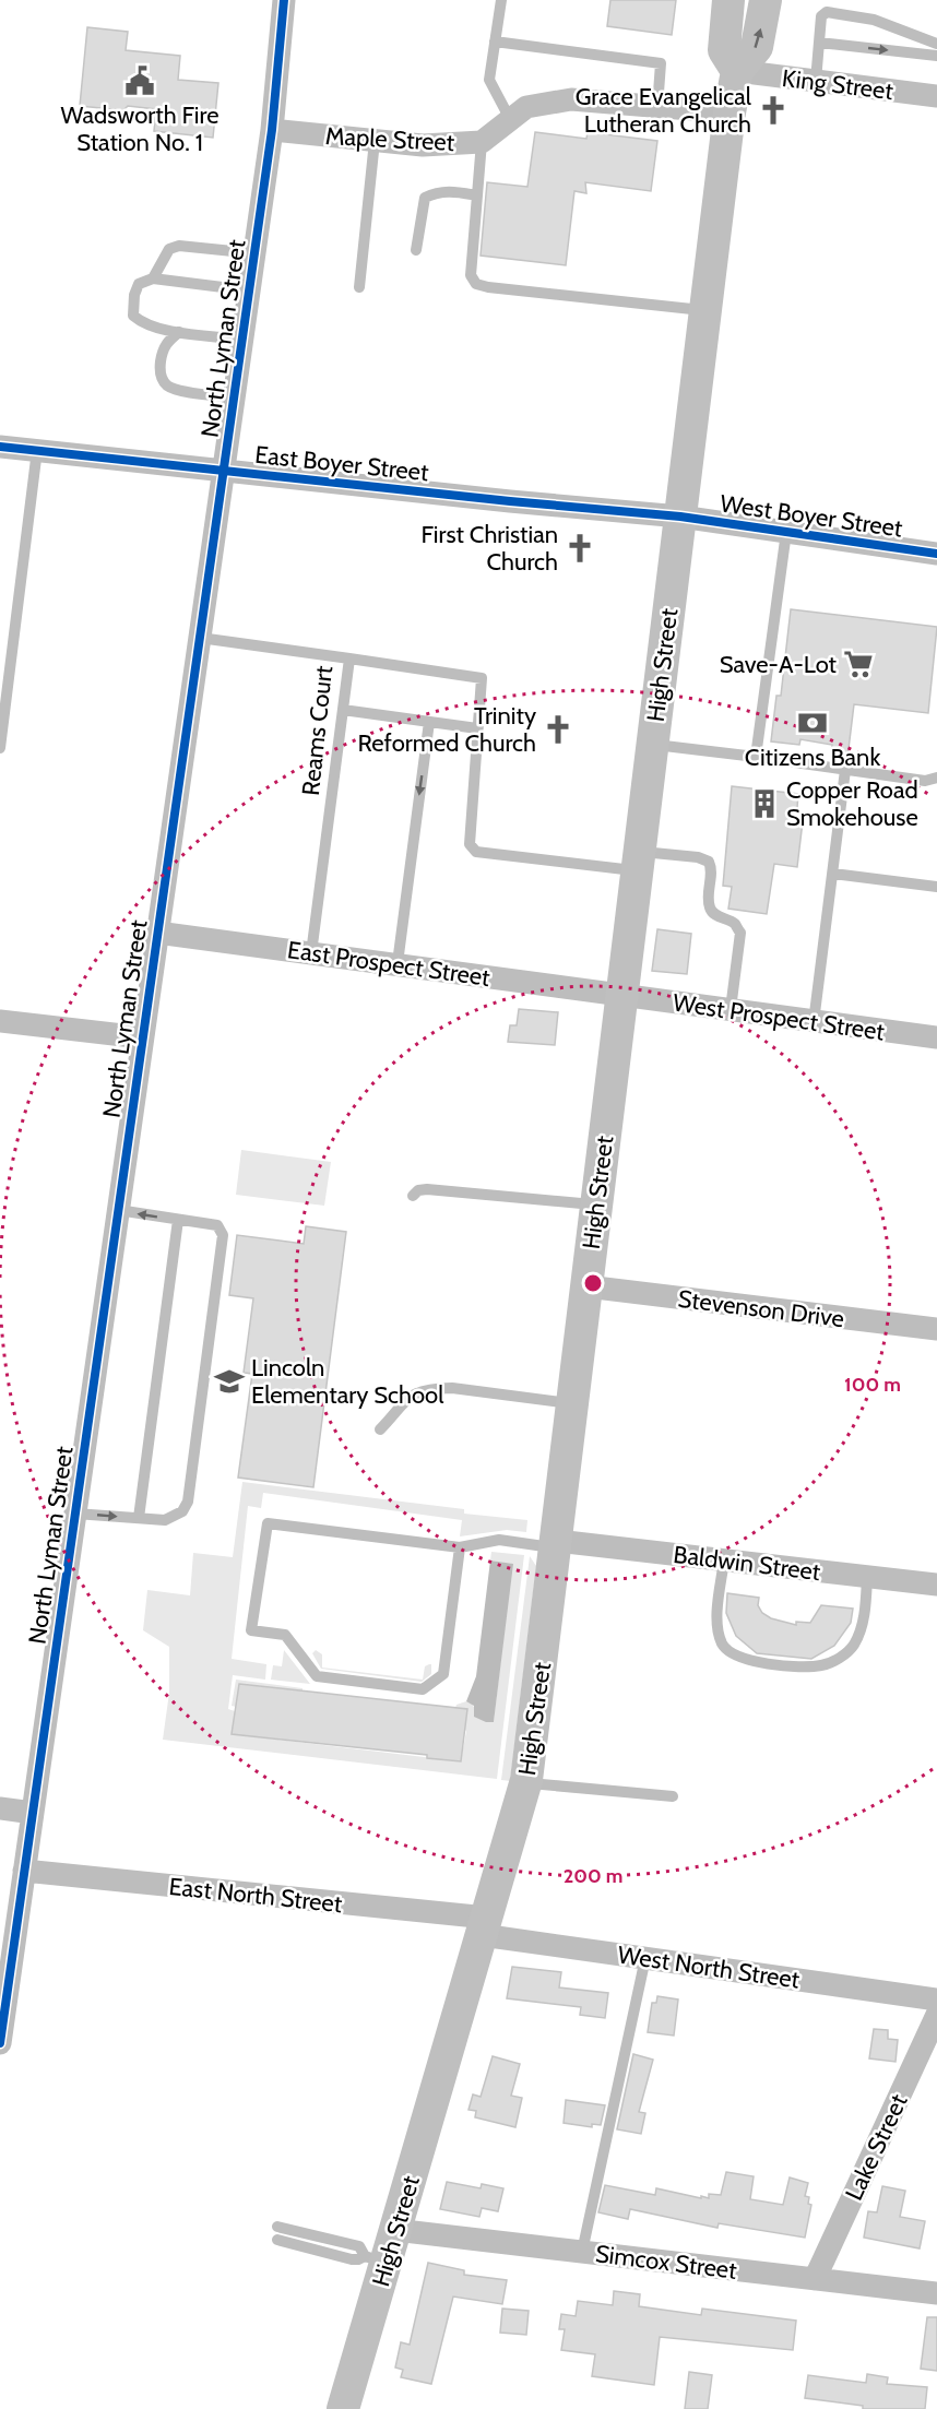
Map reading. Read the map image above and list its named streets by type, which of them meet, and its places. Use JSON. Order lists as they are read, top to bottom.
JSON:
{
  "streets": {
    "main road": ["High Street"],
    "street": [
      "King Street",
      "Maple Street",
      "North Lyman Street",
      "East Boyer Street",
      "West Boyer Street",
      "East Prospect Street",
      "West Prospect Street",
      "Stevenson Drive",
      "Baldwin Street",
      "East North Street",
      "West North Street",
      "Lake Street",
      "Simcox Street"
    ],
    "lane": ["Reams Court"]
  },
  "crossings": [
    ["King Street", "High Street"],
    ["Maple Street", "North Lyman Street"],
    ["Maple Street", "High Street"],
    ["North Lyman Street", "East Boyer Street"],
    ["North Lyman Street", "Reams Court"],
    ["North Lyman Street", "East Prospect Street"],
    ["North Lyman Street", "East North Street"],
    ["East Boyer Street", "West Boyer Street"],
    ["East Boyer Street", "High Street"],
    ["West Boyer Street", "High Street"],
    ["High Street", "East Prospect Street"],
    ["High Street", "West Prospect Street"],
    ["High Street", "Stevenson Drive"],
    ["High Street", "Baldwin Street"],
    ["High Street", "East North Street"],
    ["High Street", "West North Street"],
    ["High Street", "Simcox Street"],
    ["Reams Court", "East Prospect Street"],
    ["East Prospect Street", "West Prospect Street"],
    ["East North Street", "West North Street"],
    ["Lake Street", "Simcox Street"]
  ],
  "places": {
    "public building": ["Wadsworth Fire Station No. 1"],
    "church": ["Grace Evangelical Lutheran Church", "First Christian Church", "Trinity Reformed Church"],
    "supermarket": ["Save-A-Lot"],
    "bank": ["Citizens Bank"],
    "building": ["Copper Road Smokehouse"],
    "school or university": ["Lincoln Elementary School"]
  },
  "rings": ["100 m", "200 m"]
}
